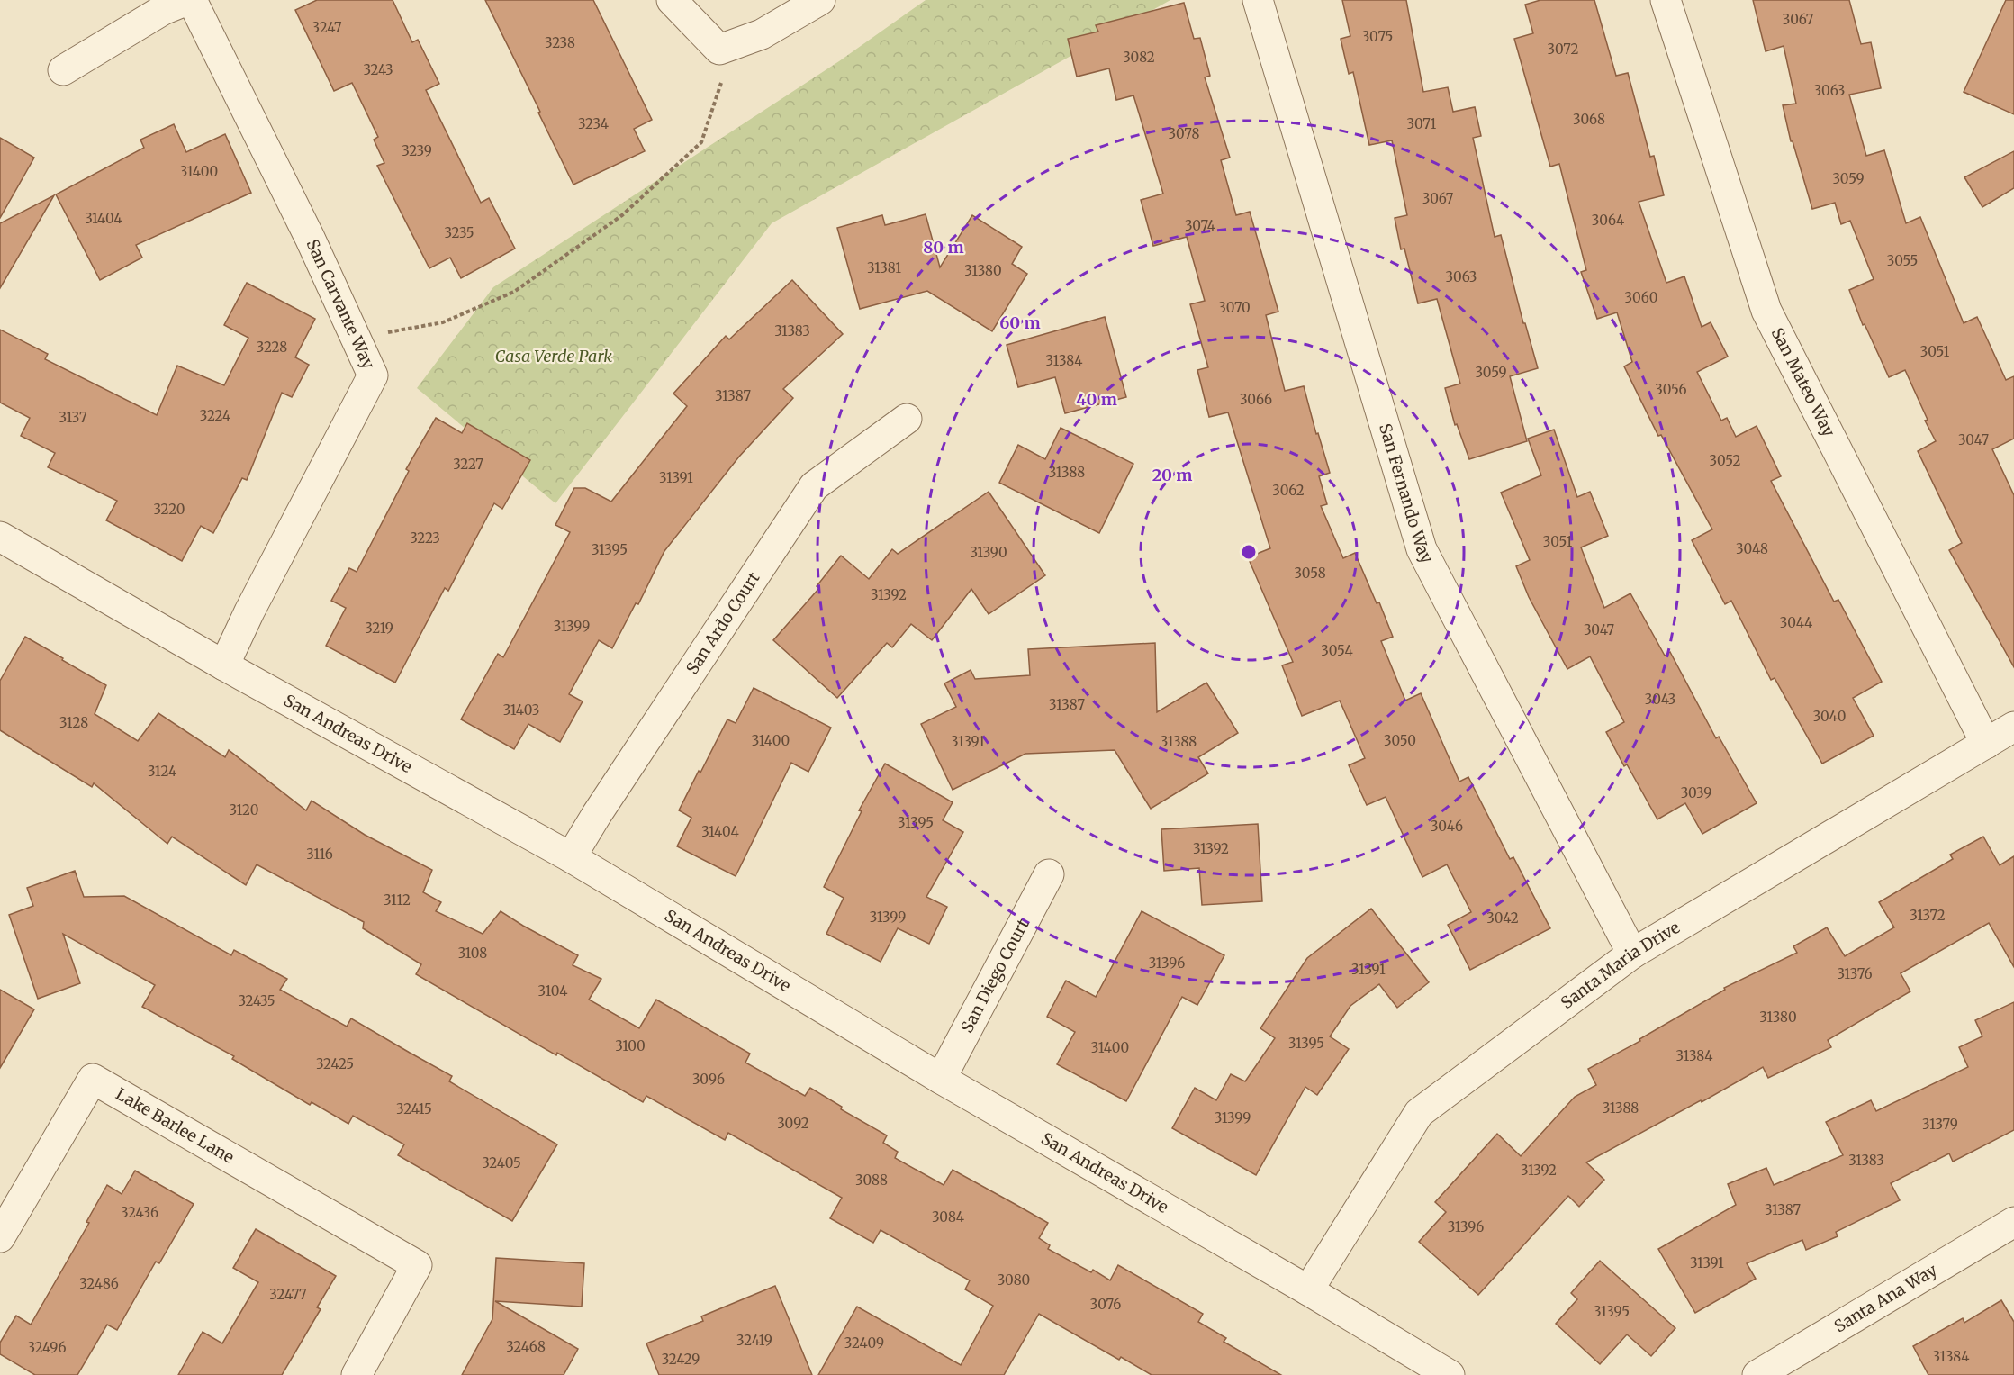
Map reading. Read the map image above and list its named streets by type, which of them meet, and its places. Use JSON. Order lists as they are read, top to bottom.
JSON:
{
  "streets": {
    "street": [
      "San Carvante Way",
      "San Mateo Way",
      "San Fernando Way",
      "San Ardo Court",
      "San Andreas Drive",
      "Santa Maria Drive",
      "San Diego Court",
      "Lake Barlee Lane",
      "Santa Ana Way"
    ]
  },
  "crossings": [
    ["San Carvante Way", "San Andreas Drive"],
    ["San Mateo Way", "Santa Maria Drive"],
    ["San Fernando Way", "Santa Maria Drive"],
    ["San Ardo Court", "San Andreas Drive"],
    ["San Andreas Drive", "Santa Maria Drive"],
    ["San Andreas Drive", "San Diego Court"]
  ],
  "parks": ["Casa Verde Park"],
  "house_numbers": [
    "3067",
    "3247",
    "3075",
    "3238",
    "3072",
    "3082",
    "3243",
    "3063",
    "3068",
    "3234",
    "3071",
    "3078",
    "3239",
    "31400",
    "3059",
    "3067",
    "31404",
    "3064",
    "3074",
    "3235",
    "3055",
    "31381",
    "31380",
    "3063",
    "3060",
    "3070",
    "31383",
    "3228",
    "3051",
    "31384",
    "3059",
    "3056",
    "31387",
    "3066",
    "3224",
    "3137",
    "3047",
    "3052",
    "3227",
    "31388",
    "31391",
    "3062",
    "3220",
    "3223",
    "3051",
    "3048",
    "31395",
    "31390",
    "3058",
    "31392",
    "3044",
    "31399",
    "3219",
    "3047",
    "3054",
    "3043",
    "31387",
    "31403",
    "3040",
    "3128",
    "31400",
    "3050",
    "31391",
    "31388",
    "3124",
    "3039",
    "3120",
    "31395",
    "3046",
    "31404",
    "31392",
    "3116",
    "3112",
    "31372",
    "31399",
    "3042",
    "3108",
    "31396",
    "31391",
    "31376",
    "3104",
    "32435",
    "31380",
    "31395",
    "3100",
    "31400",
    "31384",
    "32425",
    "3096",
    "31388",
    "32415",
    "31399",
    "3092",
    "31379",
    "31383",
    "32405",
    "31392",
    "3088",
    "31387",
    "32436",
    "3084",
    "31396",
    "31391",
    "3080",
    "32486",
    "32477",
    "3076",
    "31395",
    "32419",
    "32409",
    "32468",
    "32496",
    "31384",
    "32429"
  ],
  "rings": [
    "80 m",
    "60 m",
    "40 m",
    "20 m"
  ]
}
